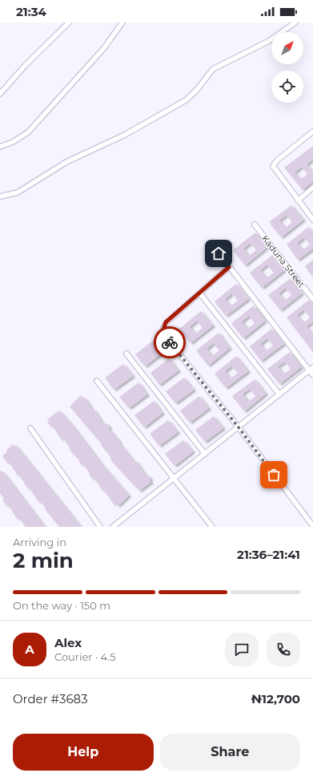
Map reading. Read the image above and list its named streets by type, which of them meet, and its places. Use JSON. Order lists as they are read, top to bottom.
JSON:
{
  "streets": {
    "street": ["Kaduna Street"]
  },
  "north": "top right",
  "page": {
    "status": "21:34",
    "heading": ["2 min", "Arriving in", "21:36–21:41"],
    "panel": [
      "Alex",
      "Courier · 4.5",
      "Order #3683",
      "₦12,700"
    ],
    "bar": "On the way · 150 m",
    "round": "A",
    "buttons": ["Help", "Share"]
  }
}
